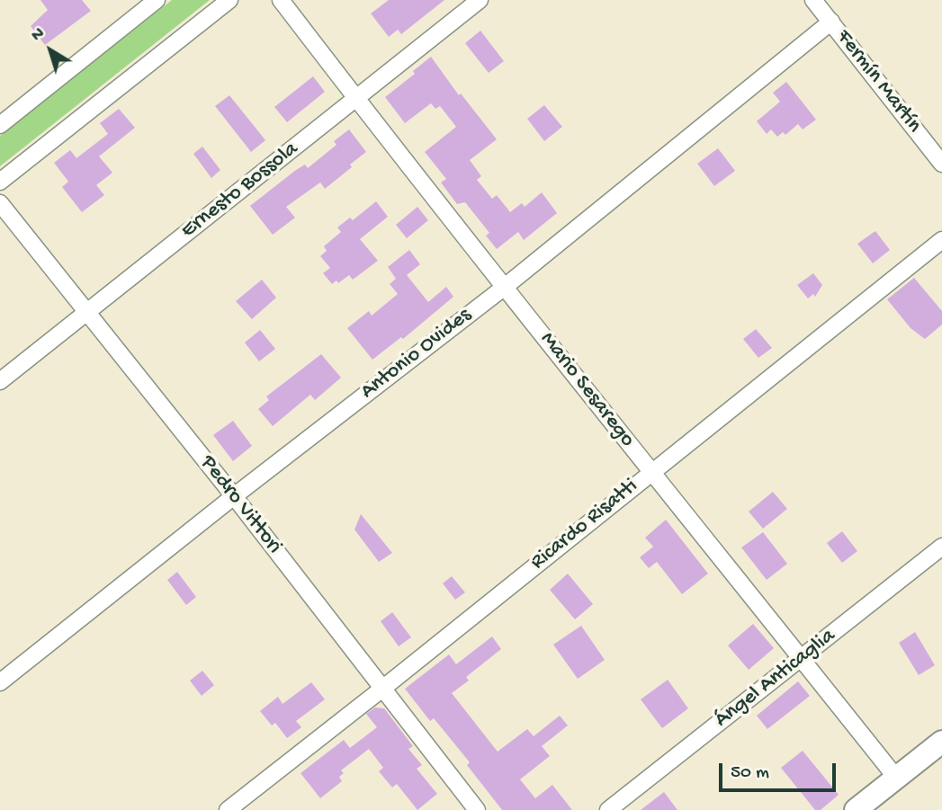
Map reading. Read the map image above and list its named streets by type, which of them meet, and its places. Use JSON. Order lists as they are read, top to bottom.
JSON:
{
  "streets": {
    "street": [
      "Fermín Martín",
      "Ernesto Bossola",
      "Antonio Ovides",
      "Mario Sesarego",
      "Pedro Vittori",
      "Ricardo Risatti",
      "Ángel Anticaglia"
    ]
  },
  "crossings": [
    ["Fermín Martín", "Antonio Ovides"],
    ["Ernesto Bossola", "Mario Sesarego"],
    ["Ernesto Bossola", "Pedro Vittori"],
    ["Antonio Ovides", "Mario Sesarego"],
    ["Antonio Ovides", "Pedro Vittori"],
    ["Mario Sesarego", "Ricardo Risatti"],
    ["Mario Sesarego", "Ángel Anticaglia"],
    ["Pedro Vittori", "Ricardo Risatti"]
  ],
  "scale_bar": "50 m",
  "north": "top left"
}
